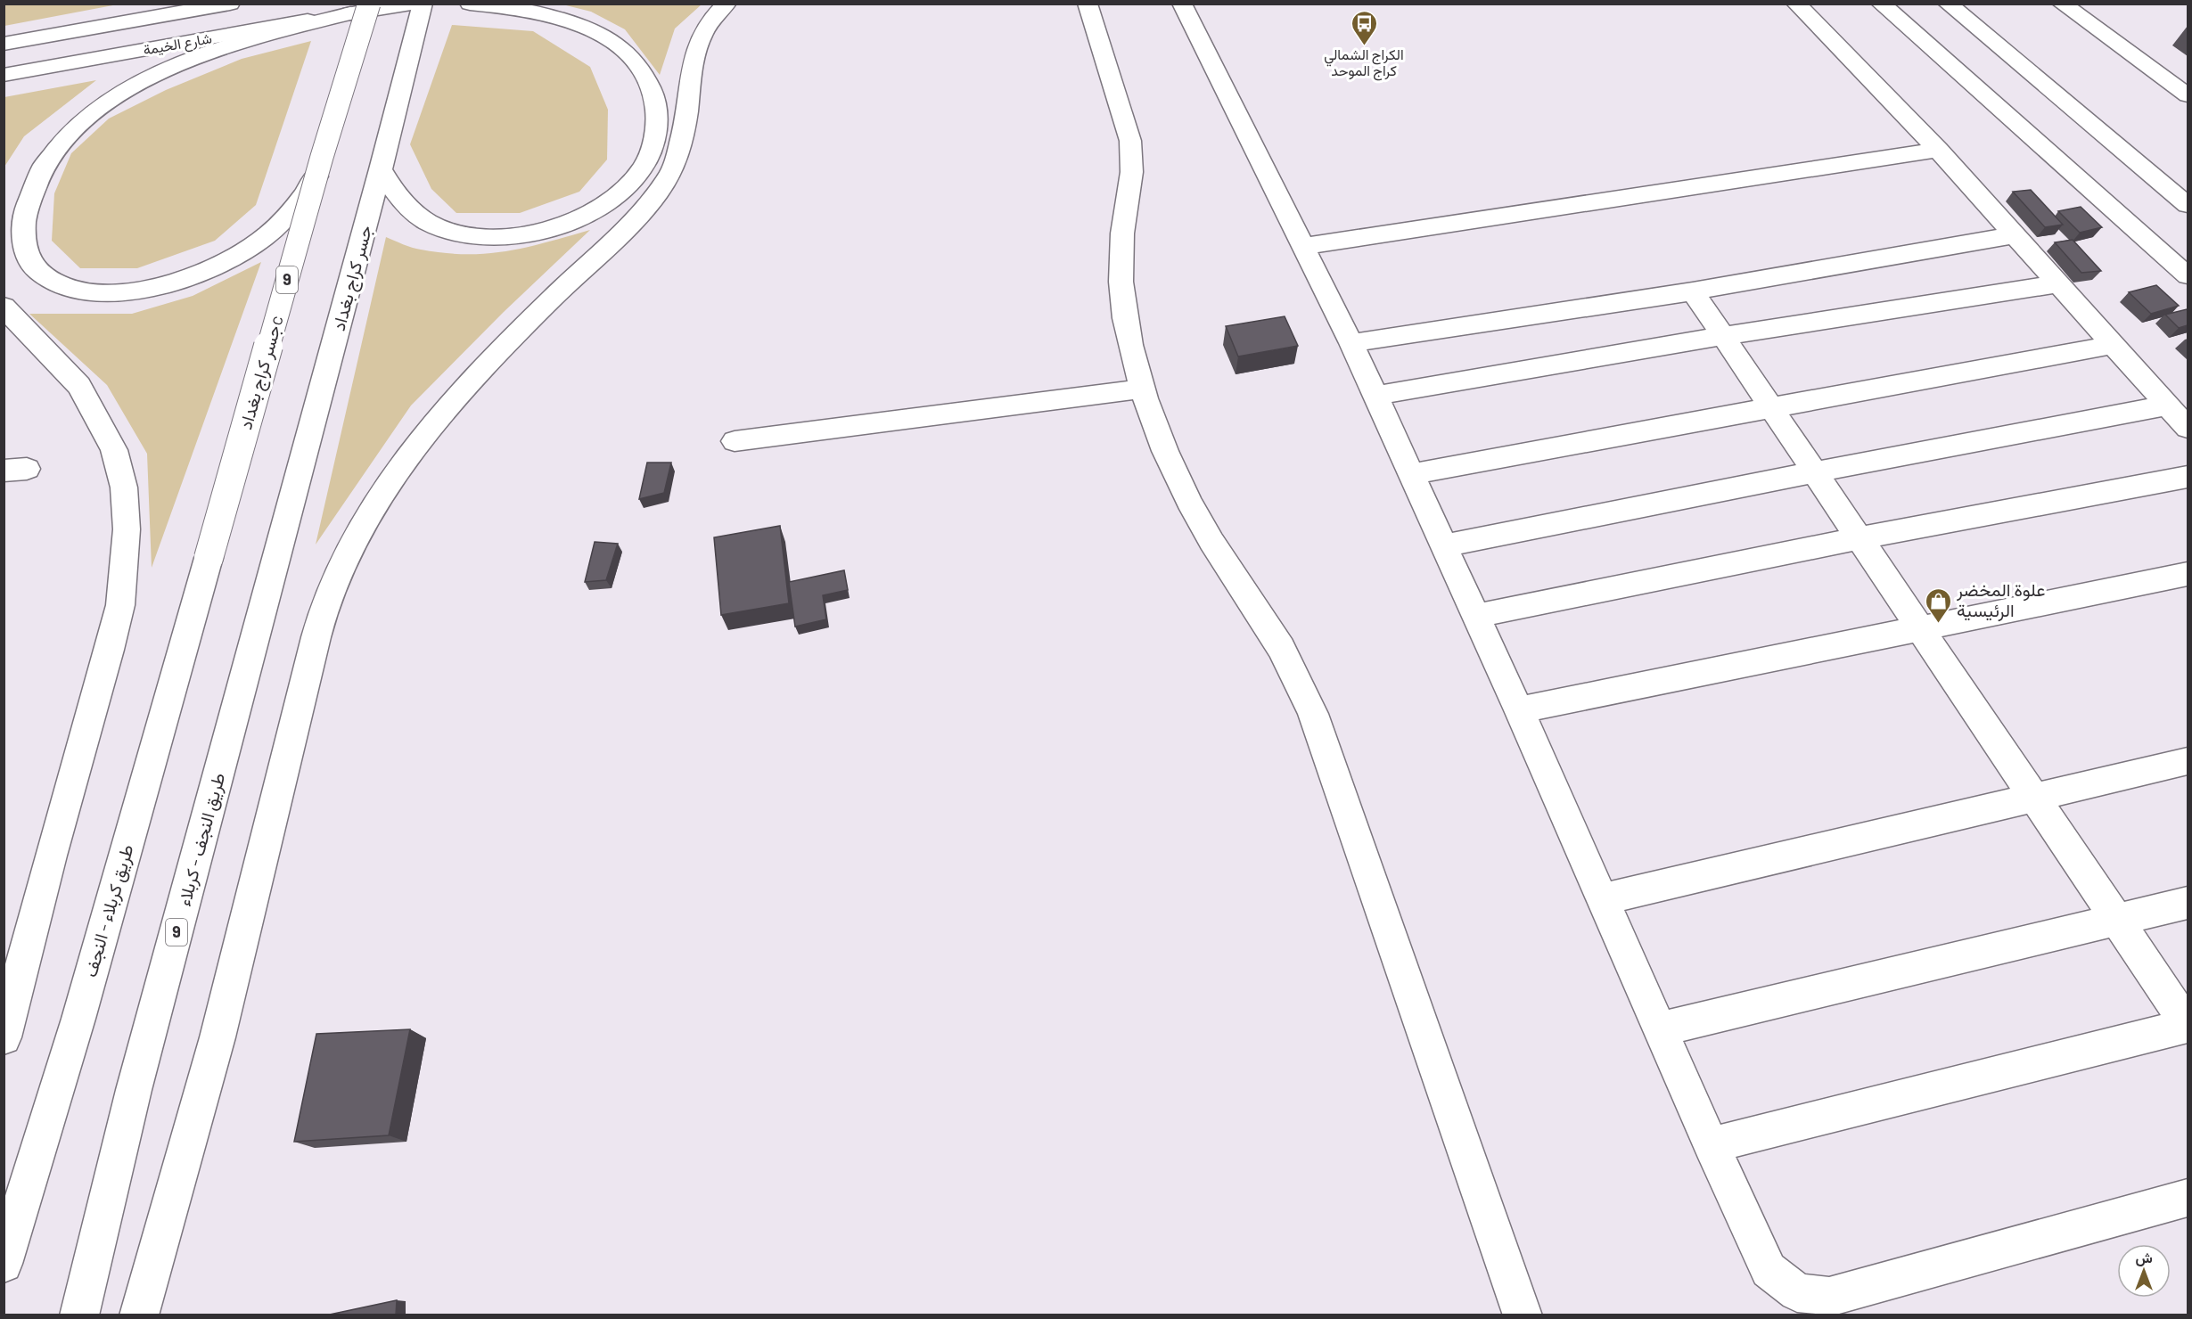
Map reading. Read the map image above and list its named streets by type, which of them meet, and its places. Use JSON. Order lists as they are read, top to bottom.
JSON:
{
  "streets": {
    "main road": [
      "شارع الخيمة",
      "جسر كراج بغداد",
      "9",
      "جسر كراج بغدادc",
      "طريق النجف - کربلاء",
      "طريق کربلاء - النجف"
    ]
  },
  "crossings": [
    ["شارع الخيمة", "جسر كراج بغدادc"],
    ["جسر كراج بغداد", "طريق النجف - کربلاء"],
    ["جسر كراج بغدادc", "طريق کربلاء - النجف"]
  ],
  "places": {
    "bus stop": ["الكراج الشمالي كراج الموحد"],
    "shop": ["علوة المخضر الرئيسية"]
  },
  "north": "top"
}
